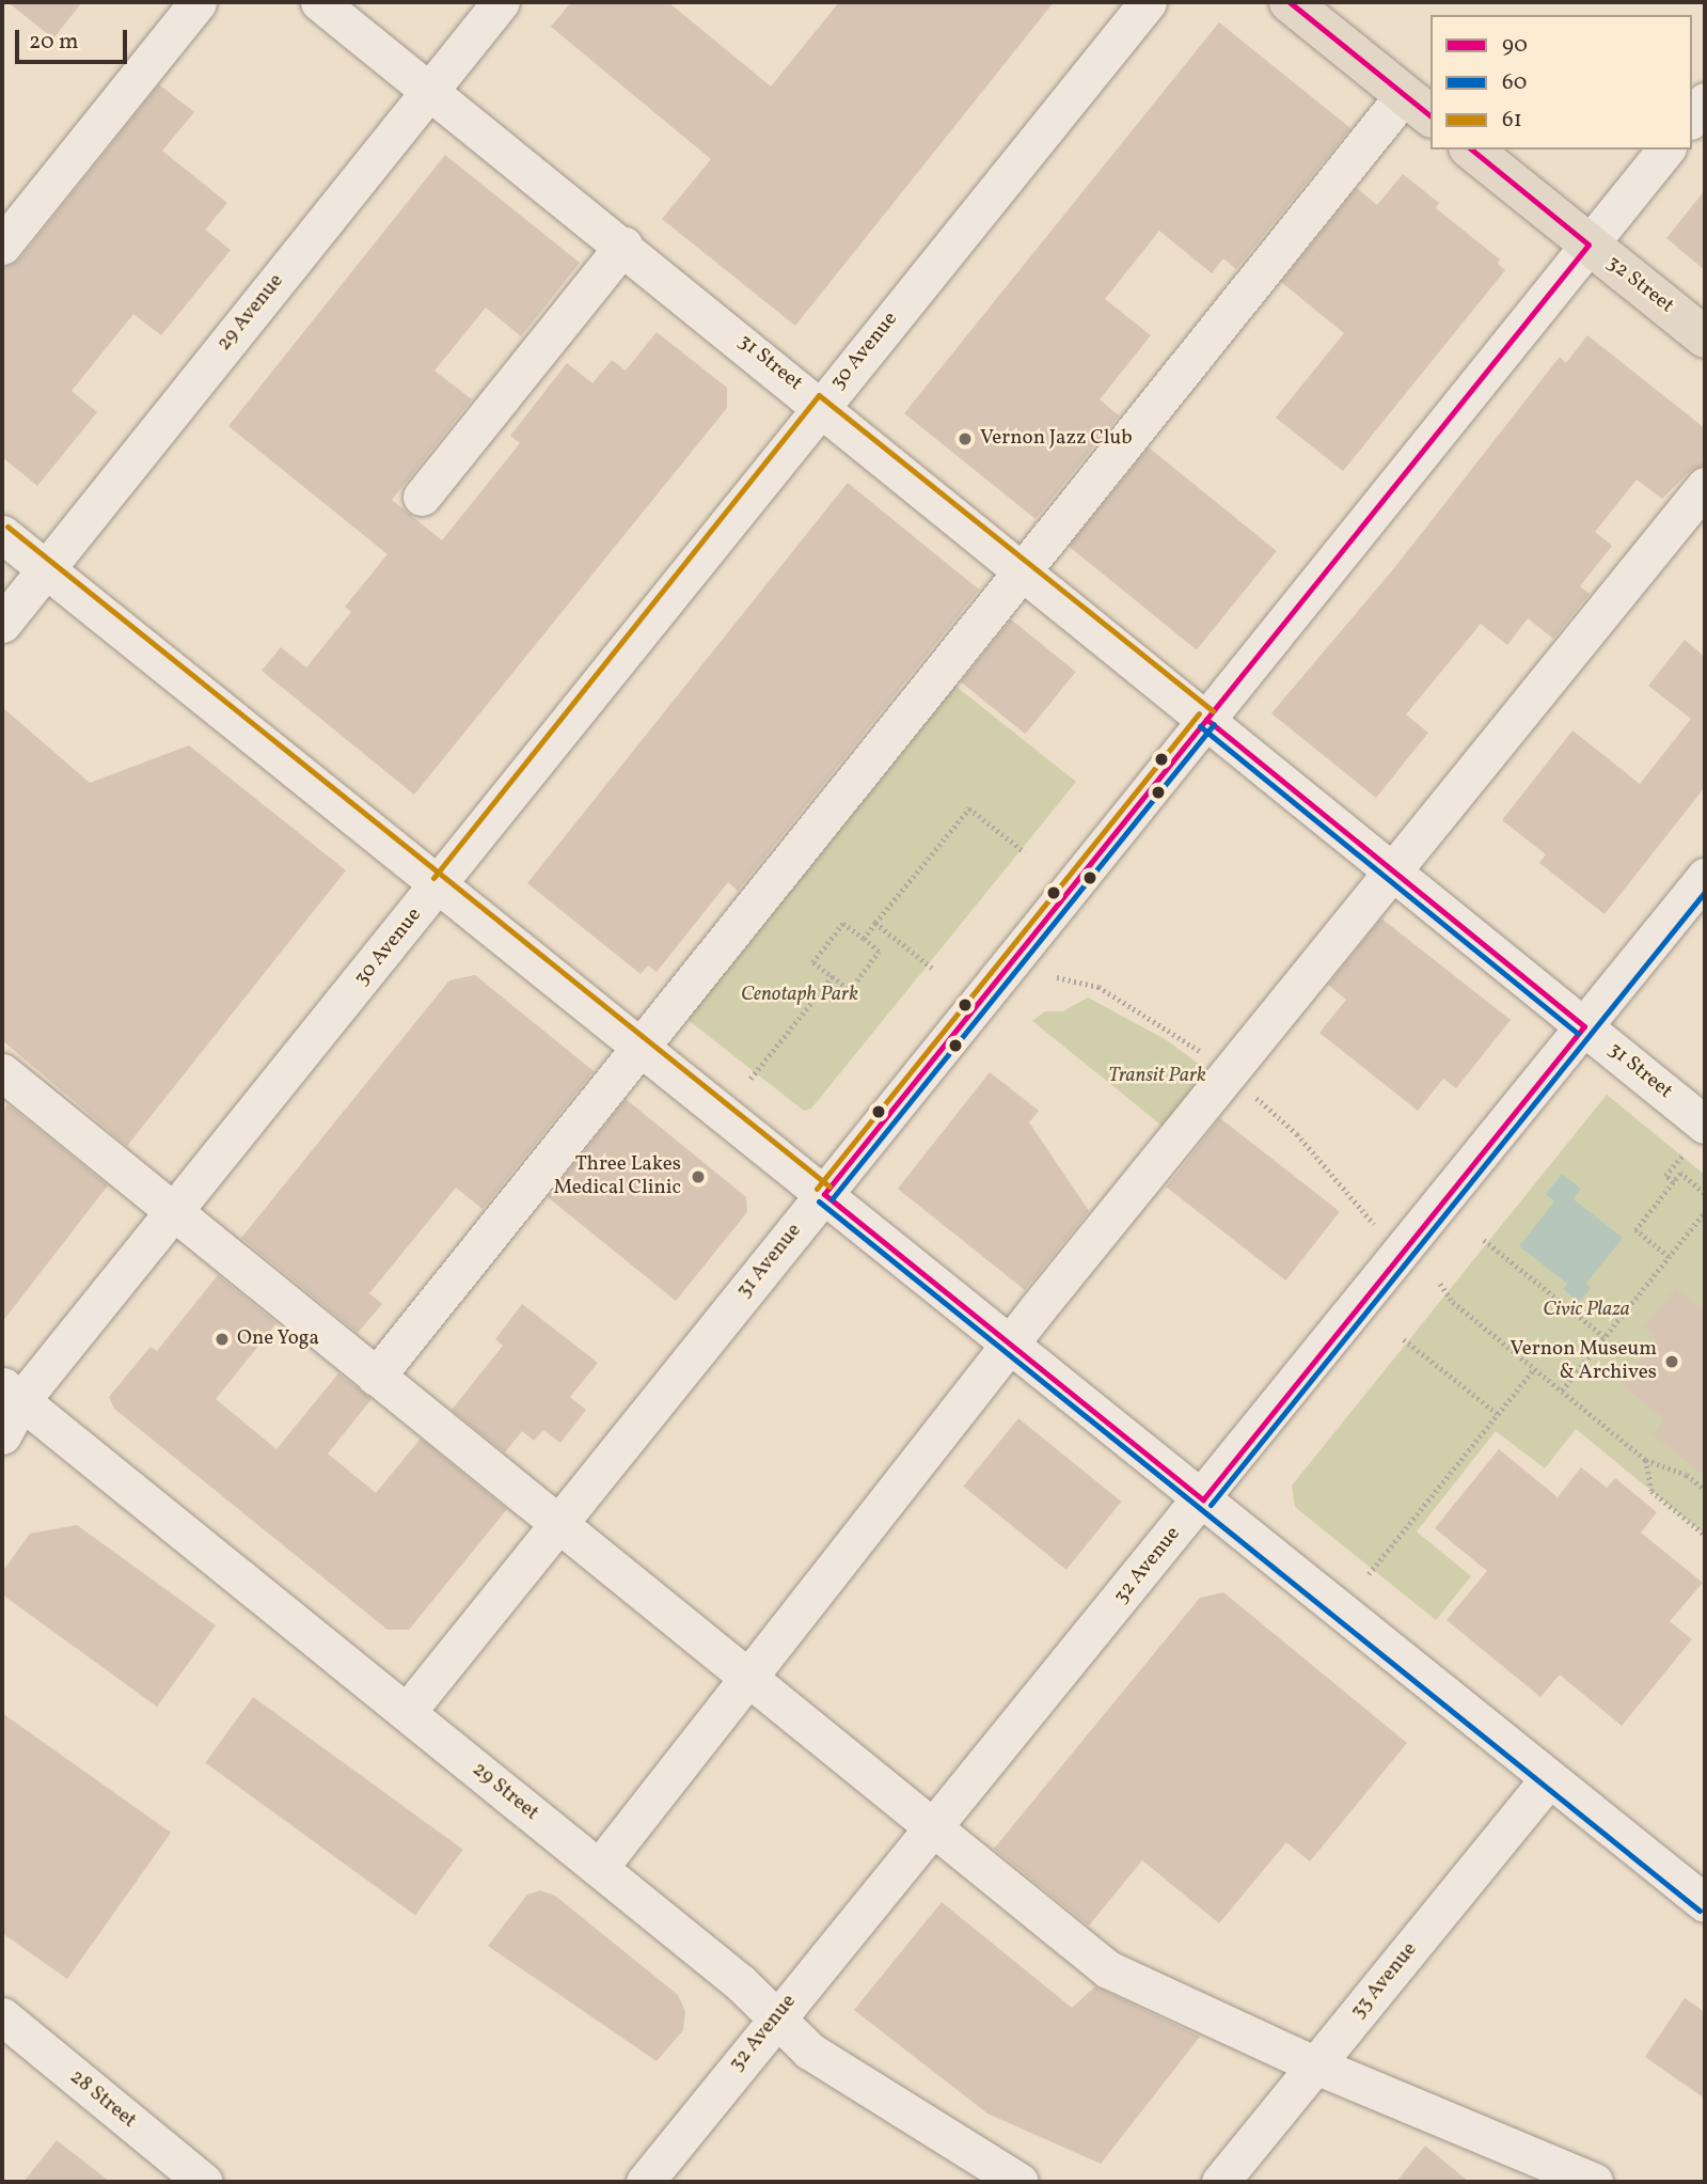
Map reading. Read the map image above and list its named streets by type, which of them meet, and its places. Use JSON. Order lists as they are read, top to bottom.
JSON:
{
  "streets": {
    "highway": ["32 Street"],
    "street": [
      "29 Avenue",
      "30 Avenue",
      "31 Street",
      "31 Avenue",
      "32 Avenue",
      "29 Street",
      "33 Avenue",
      "28 Street"
    ]
  },
  "crossings": [
    ["32 Street", "31 Avenue"],
    ["29 Avenue", "31 Street"],
    ["30 Avenue", "31 Street"],
    ["30 Avenue", "29 Street"],
    ["31 Street", "31 Avenue"],
    ["31 Street", "32 Avenue"],
    ["31 Avenue", "29 Street"],
    ["32 Avenue", "29 Street"]
  ],
  "parks": ["Cenotaph Park", "Transit Park", "Civic Plaza"],
  "places": [
    "Vernon Jazz Club",
    "Three Lakes Medical Clinic",
    "One Yoga",
    "Vernon Museum & Archives"
  ],
  "lines": ["transit line 90", "transit line 61", "transit line 60"],
  "legend": ["90", "60", "61"],
  "scale_bar": "20 m"
}
